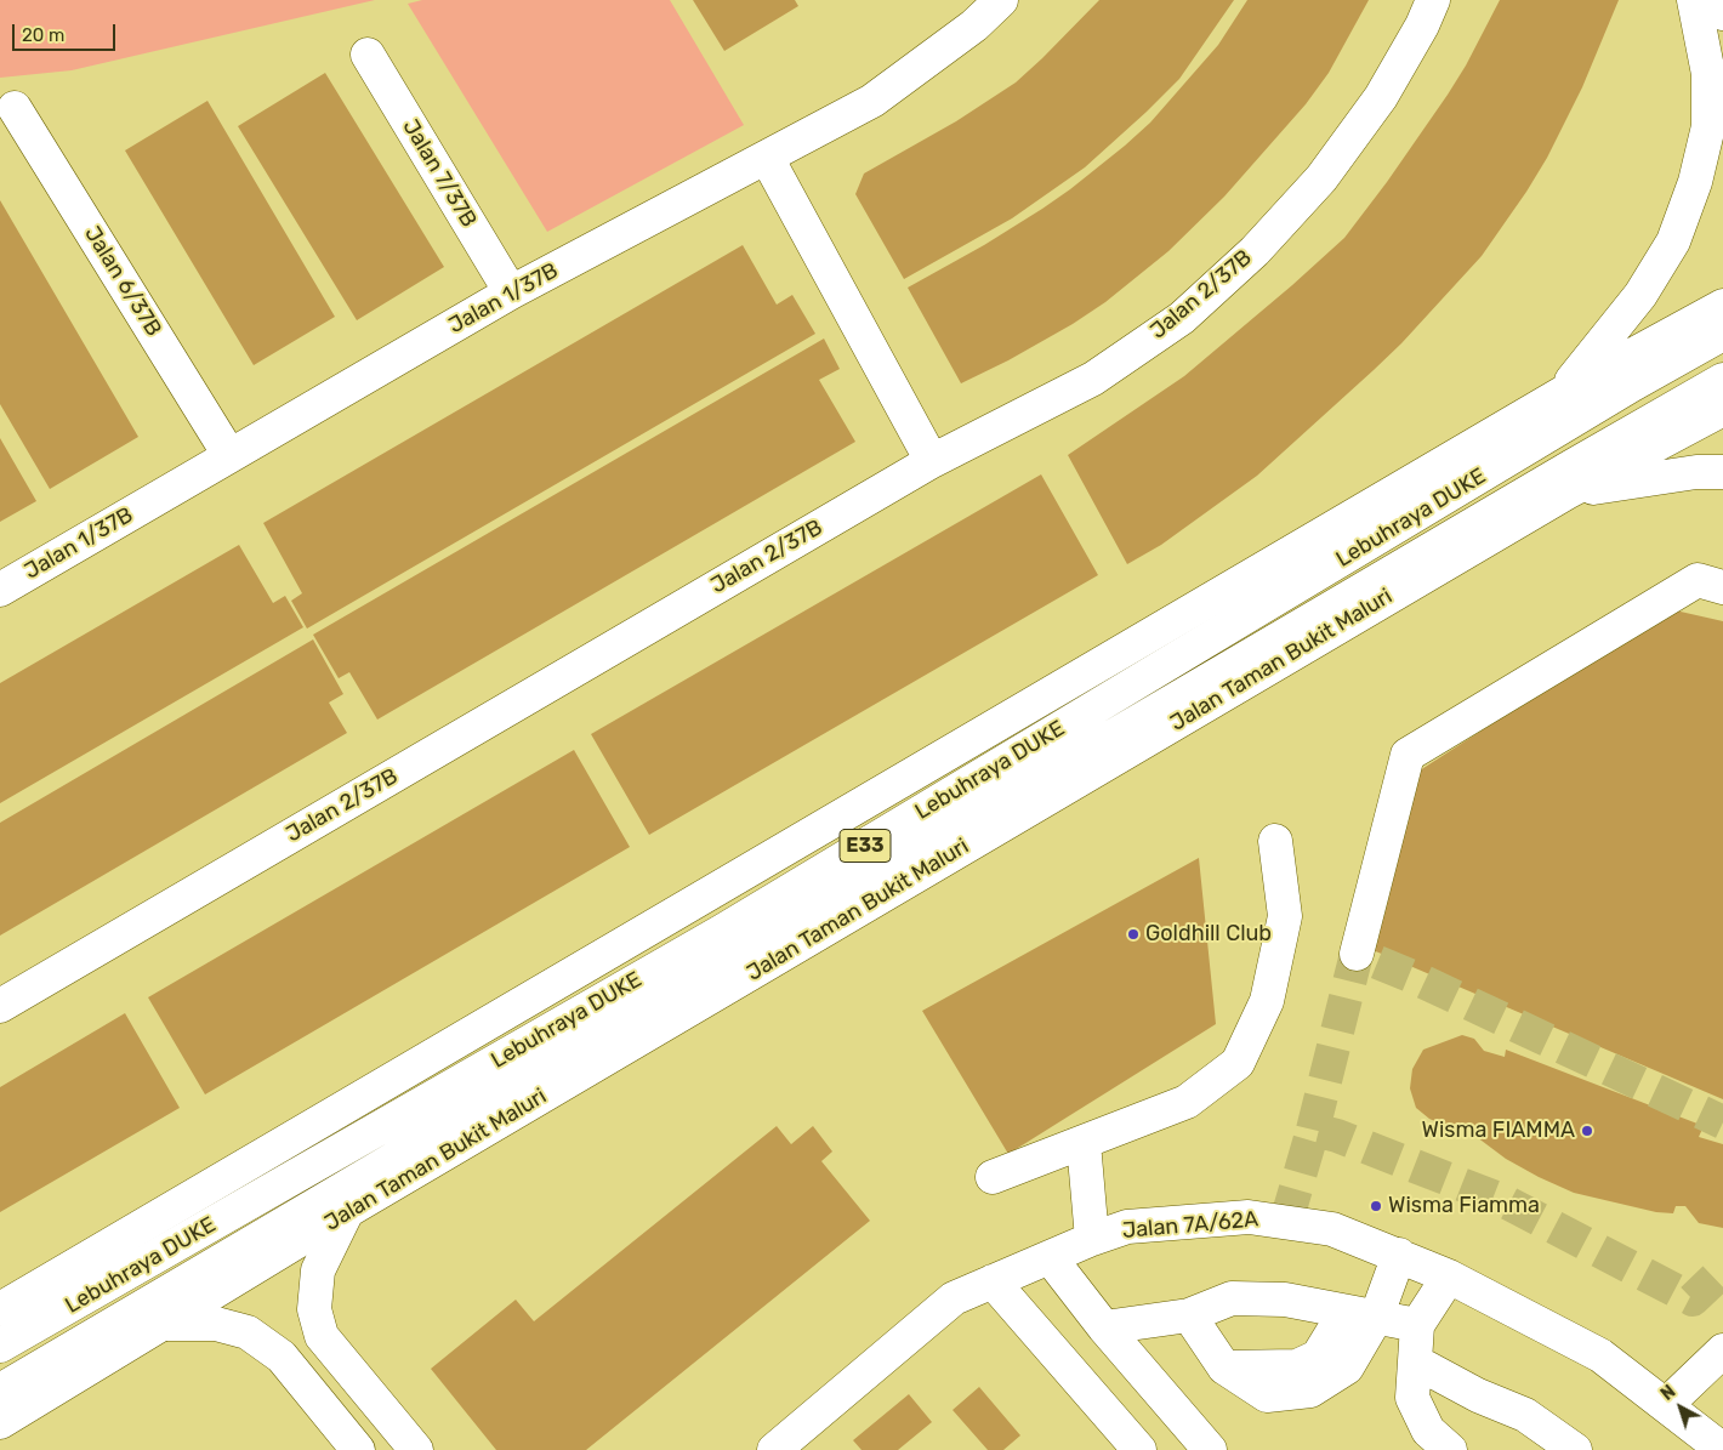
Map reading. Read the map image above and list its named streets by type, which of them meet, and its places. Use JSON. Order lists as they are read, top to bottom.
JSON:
{
  "streets": {
    "main road": [
      "Jalan 7/37B",
      "Jalan 6/37B",
      "Jalan 2/37B",
      "Jalan 1/37B",
      "Lebuhraya DUKE",
      "Jalan Taman Bukit Maluri",
      "E33",
      "Jalan 7A/62A"
    ]
  },
  "crossings": [
    ["Jalan 7/37B", "Jalan 1/37B"],
    ["Jalan 6/37B", "Jalan 1/37B"]
  ],
  "places": ["Goldhill Club", "Wisma FIAMMA", "Wisma Fiamma"],
  "scale_bar": "20 m",
  "north": "top left"
}
